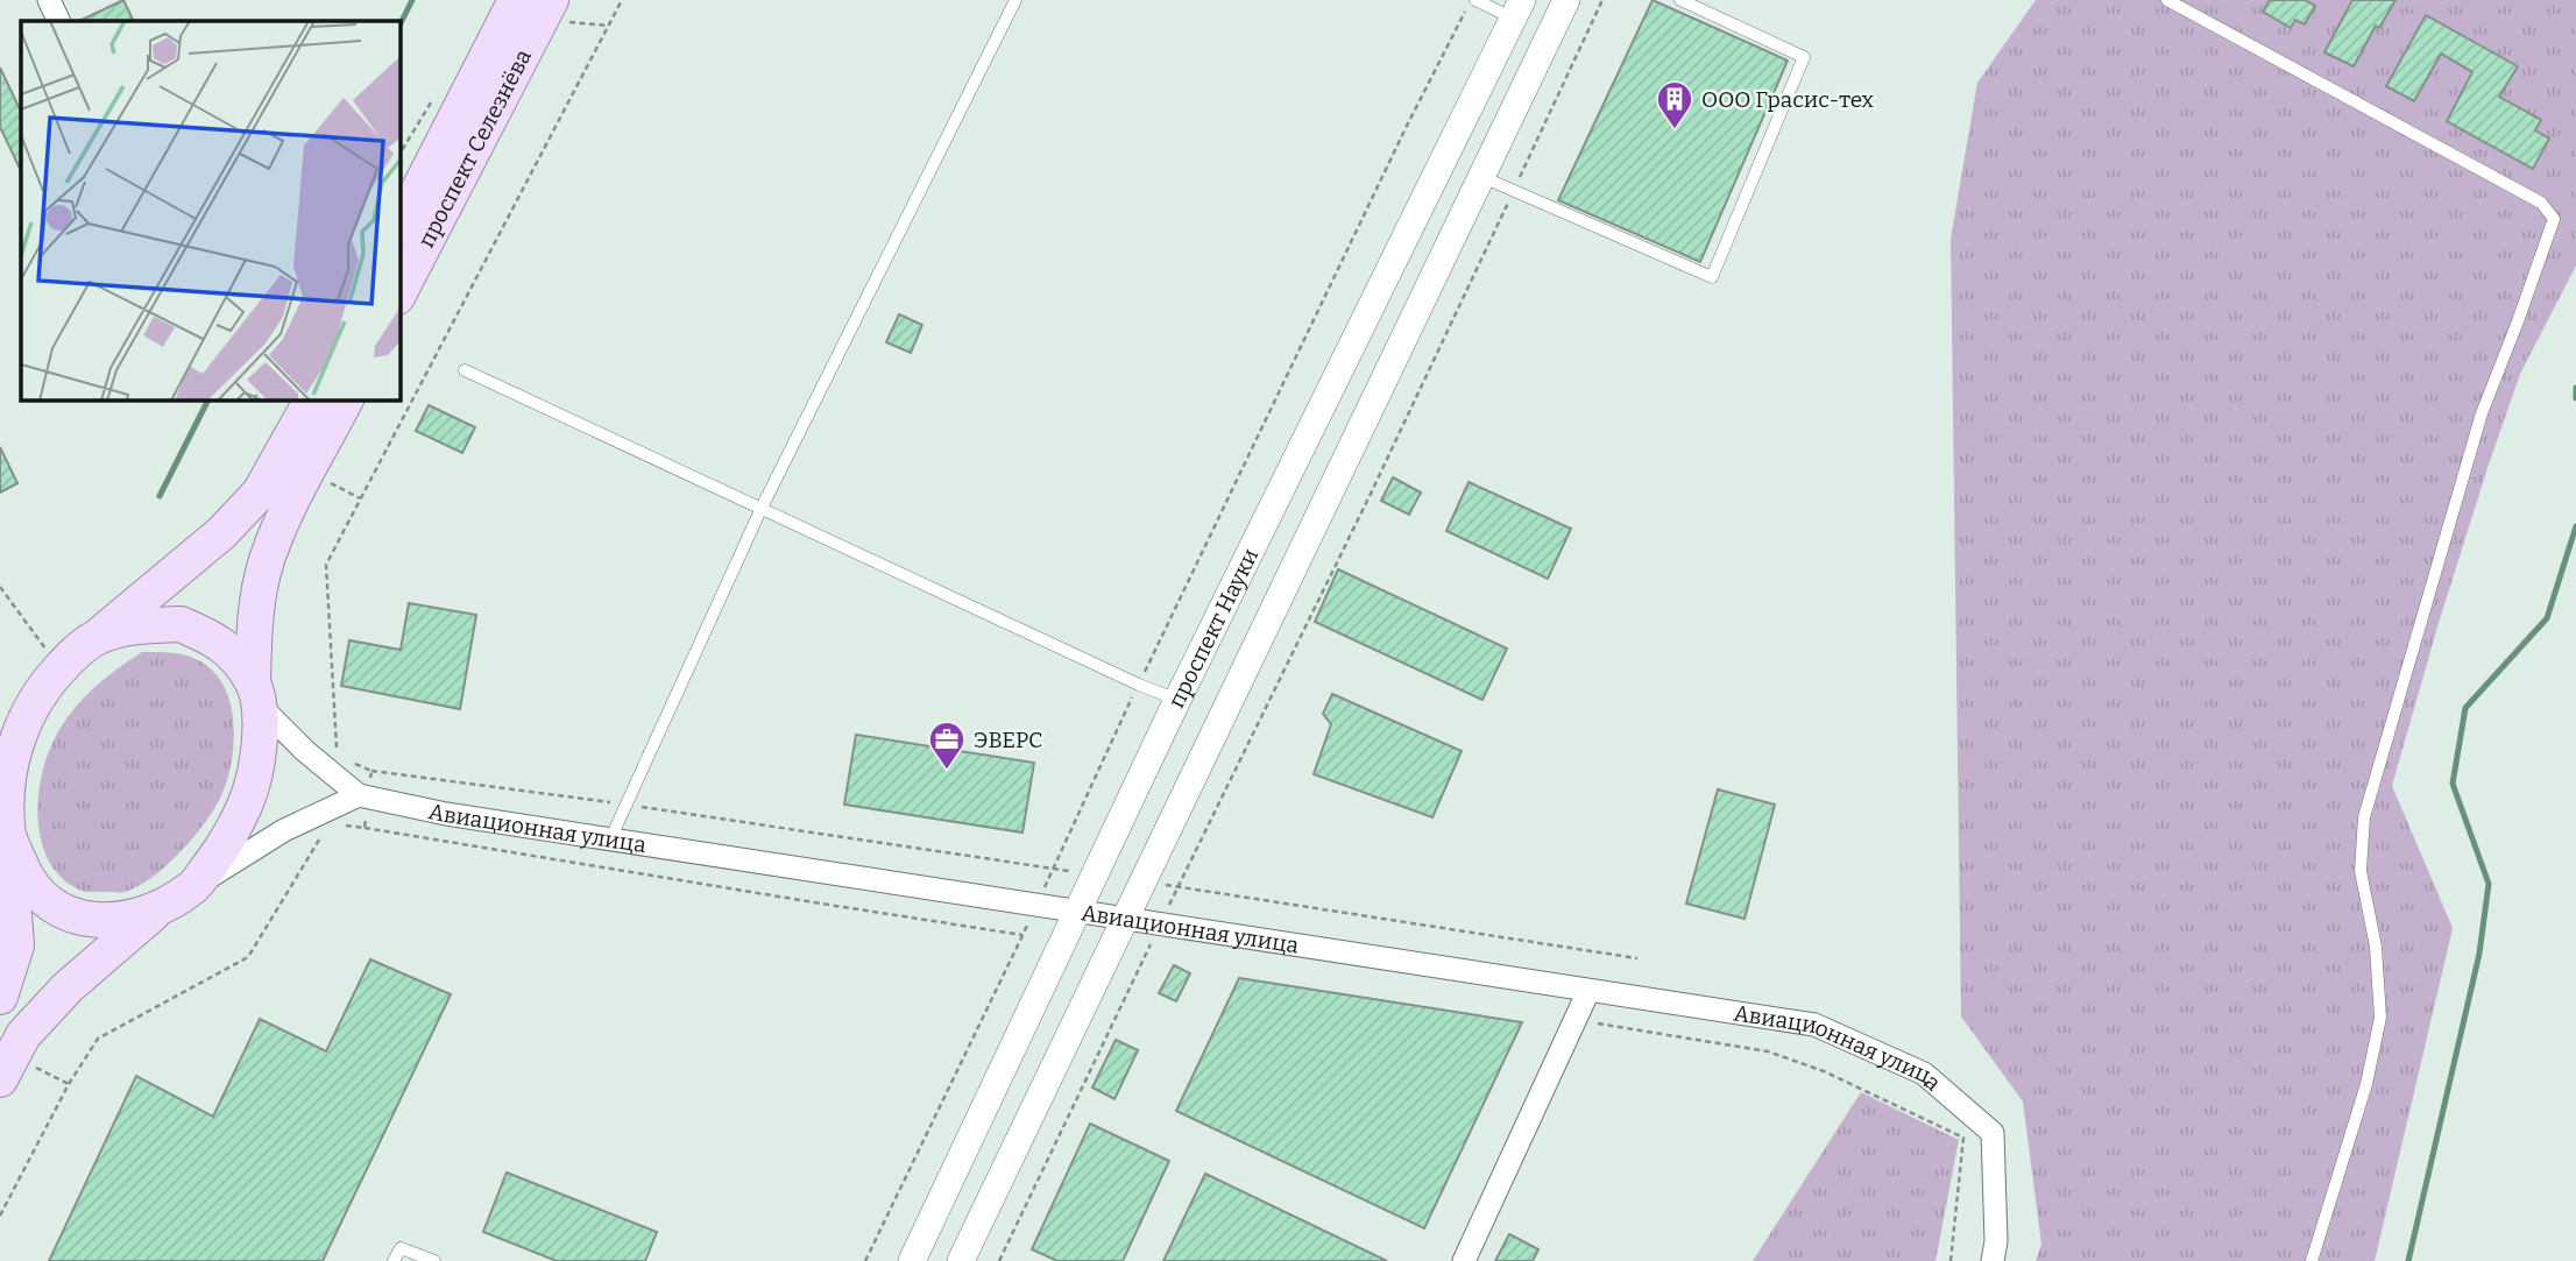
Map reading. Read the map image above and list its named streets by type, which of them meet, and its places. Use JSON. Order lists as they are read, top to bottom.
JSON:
{
  "streets": {
    "main road": ["проспект Селезнёва"],
    "street": ["проспект Науки", "Авиационная улица"]
  },
  "crossings": [
    ["проспект Науки", "Авиационная улица"]
  ],
  "places": {
    "building": ["ООО Грасис-тех"],
    "office": ["ЭВЕРС"]
  }
}
